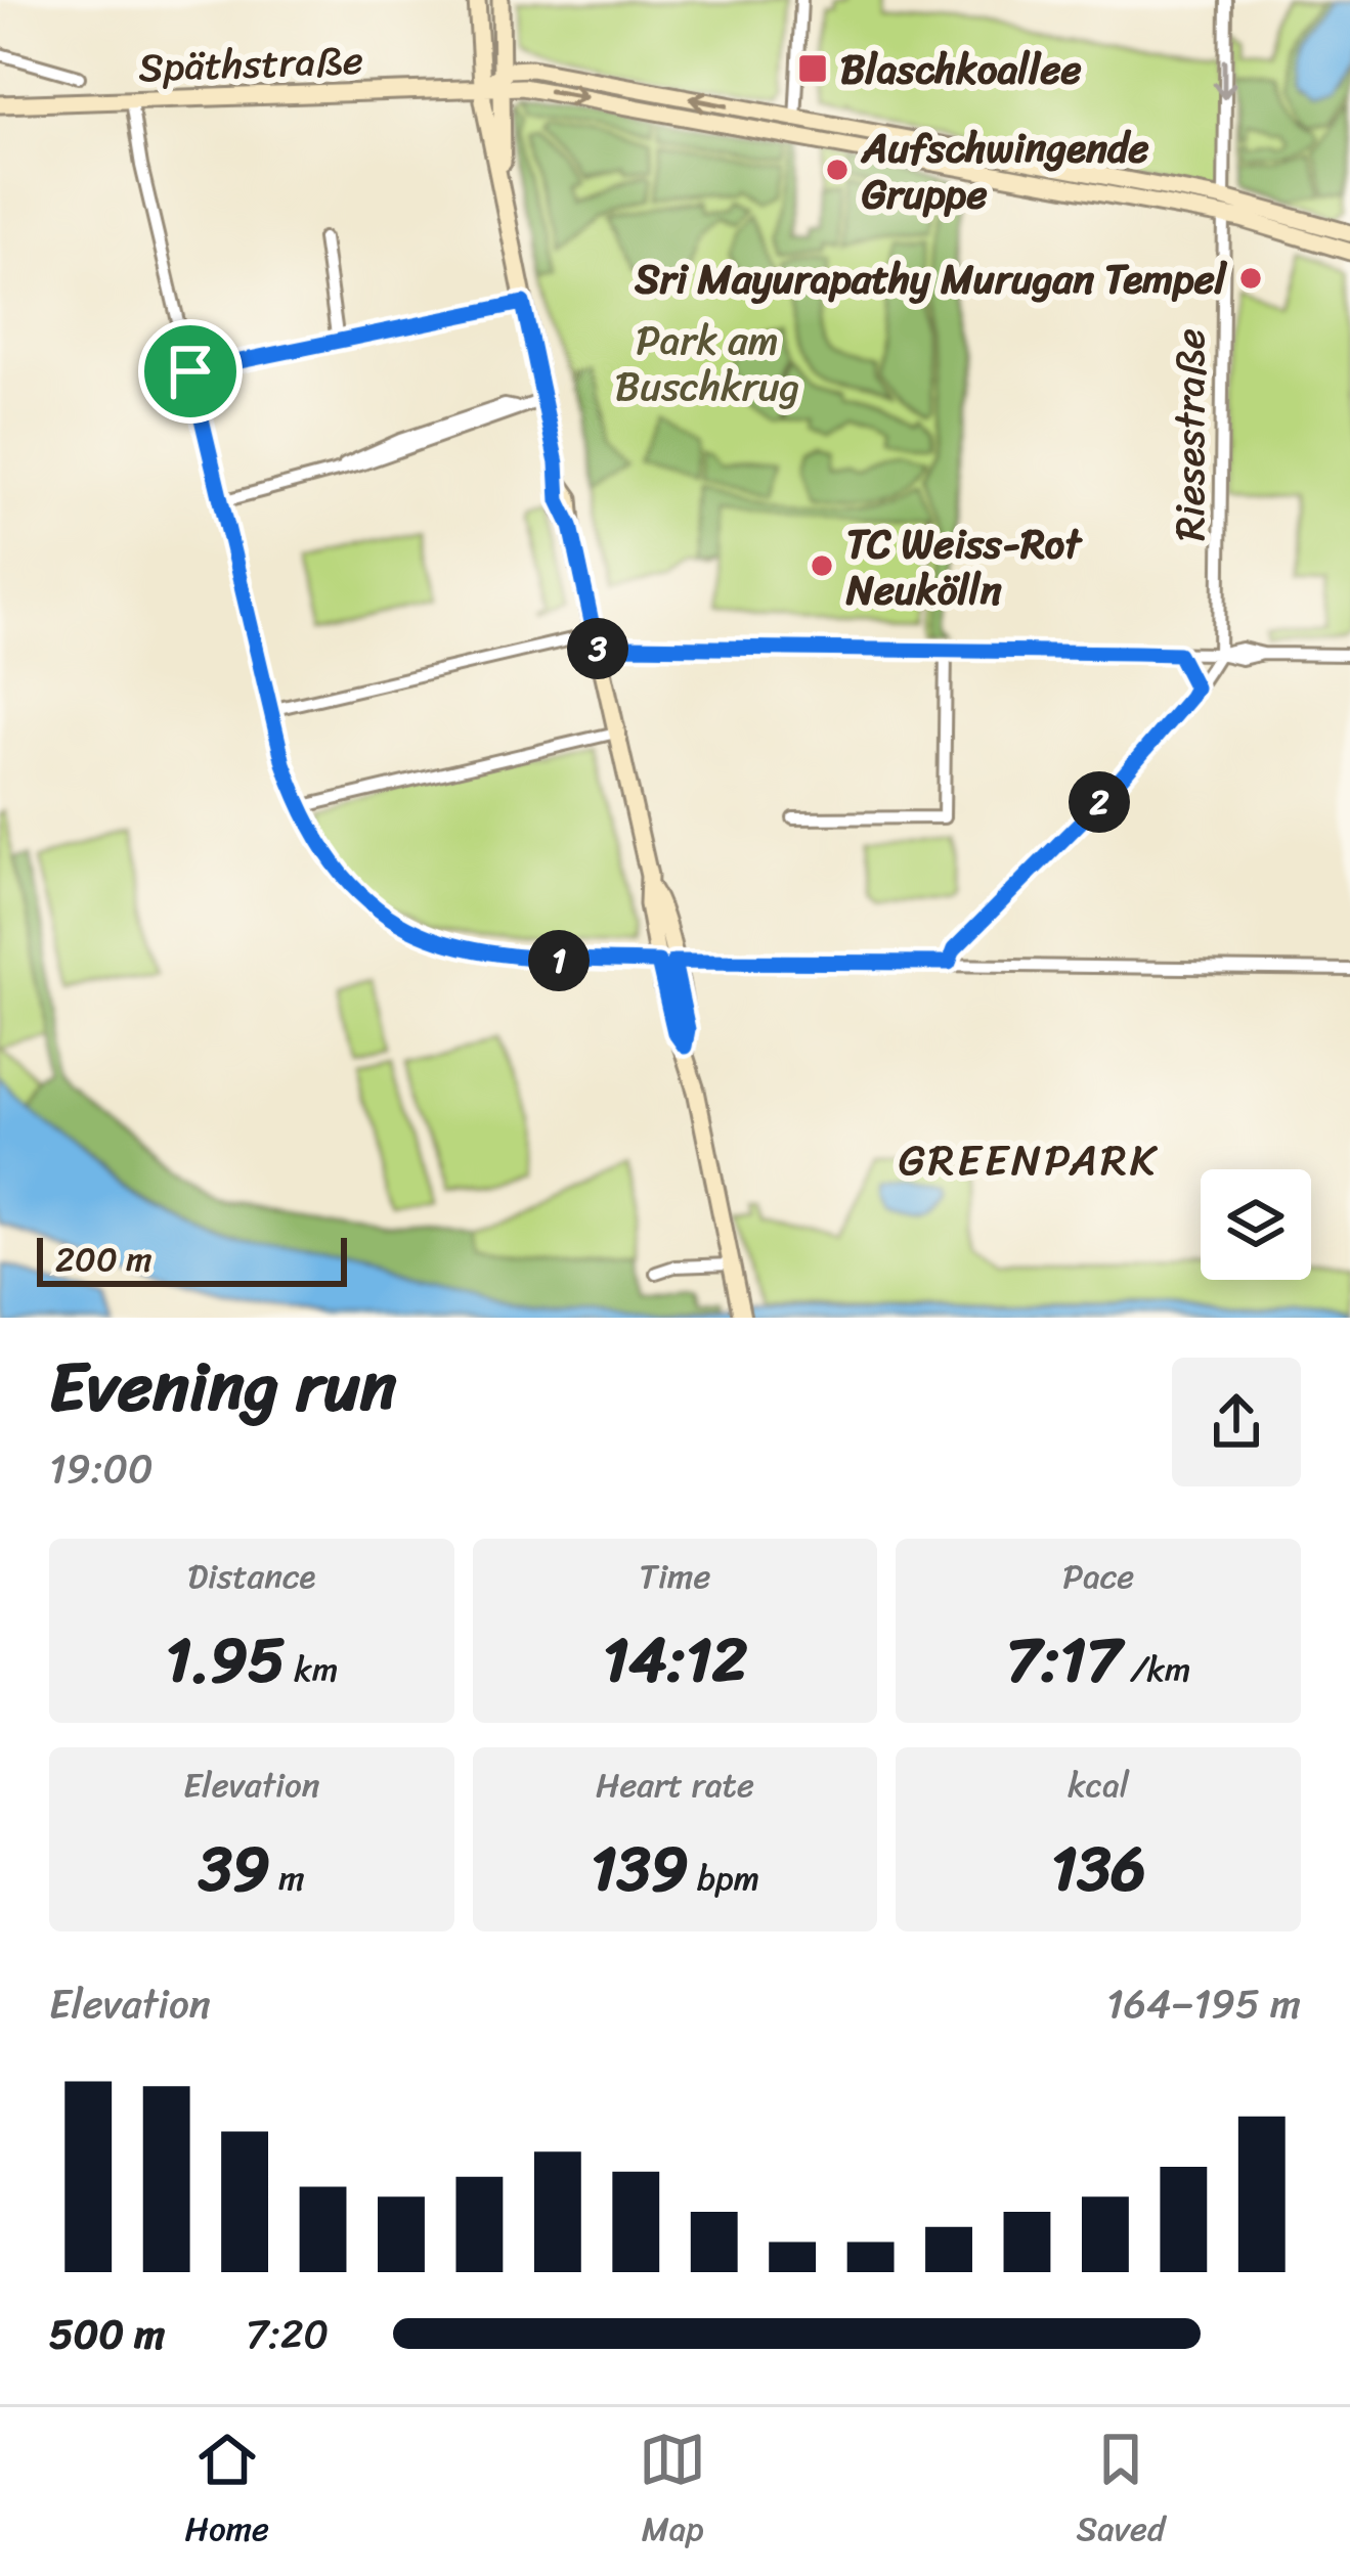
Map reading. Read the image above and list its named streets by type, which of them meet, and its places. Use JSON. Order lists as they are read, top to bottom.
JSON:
{
  "streets": {
    "main road": ["Späthstraße"],
    "street": ["Riesestraße"]
  },
  "districts": ["GREENPARK"],
  "parks": ["Park am Buschkrug"],
  "places": {
    "transit": ["Blaschkoallee"],
    "other": ["Aufschwingende Gruppe", "Sri Mayurapathy Murugan Tempel", "TC Weiss-Rot Neukölln"]
  },
  "scale_bar": "200 m",
  "page": {
    "pins": ["3", "2", "1"],
    "scale": "200 m",
    "heading": ["Evening run", "19:00"],
    "stats": [
      ["Distance", "1.95 km"],
      ["Time", "14:12"],
      ["Pace", "7:17 /km"],
      ["Elevation", "39 m"],
      ["Heart rate", "139 bpm"],
      ["kcal", "136"]
    ],
    "chart": ["Elevation", "164–195 m"],
    "list": [
      {
        "name": "500 m",
        "note": "7:20"
      }
    ],
    "tabs": ["Home", "Map", "Saved"]
  }
}
